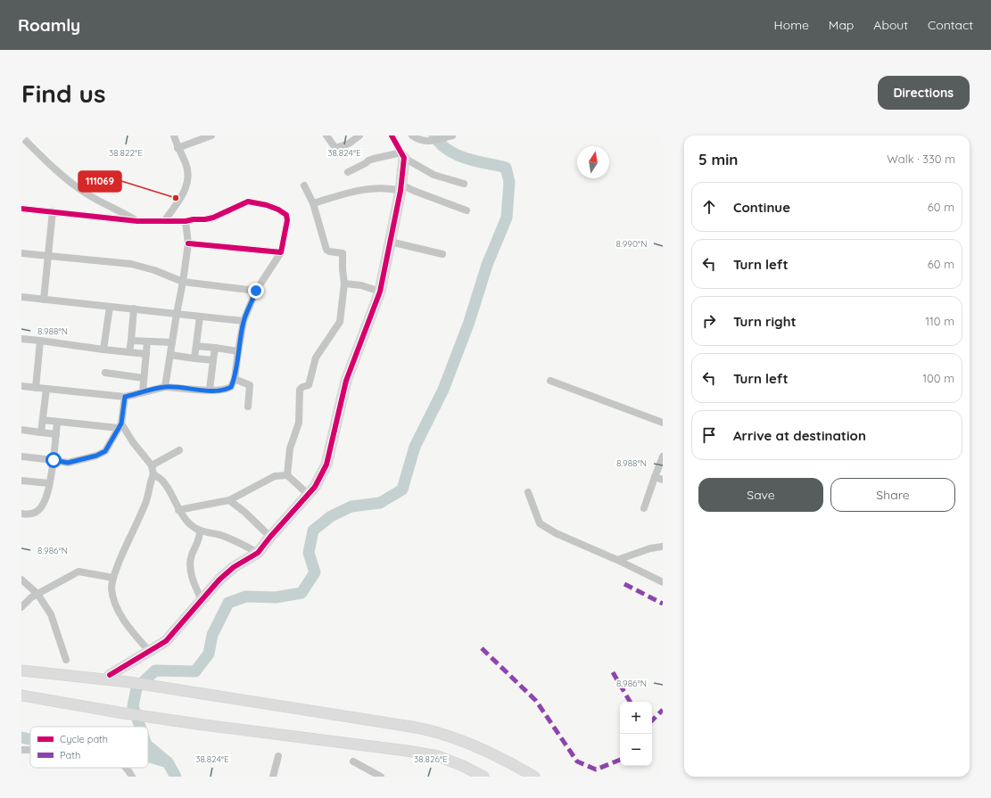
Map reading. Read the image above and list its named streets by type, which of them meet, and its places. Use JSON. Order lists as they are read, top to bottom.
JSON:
{
  "places": ["111069"],
  "legend": ["Cycle path", "Path"],
  "north": "top",
  "page": {
    "header": "Roamly",
    "nav": [
      "Home",
      "Map",
      "About",
      "Contact"
    ],
    "buttons": [
      "Directions",
      ["Save", "Share"]
    ],
    "title": "Find us",
    "heading": ["5 min", "Walk · 330 m"],
    "list": [
      ["Continue", "60 m"],
      ["Turn left", "60 m"],
      ["Turn right", "110 m"],
      ["Turn left", "100 m"],
      "Arrive at destination"
    ],
    "map_buttons": ["+", "−"]
  },
  "coordinates": [
    "38.822°E",
    "38.824°E",
    "8.990°N",
    "8.988°N",
    "8.986°N",
    "38.826°E"
  ]
}
